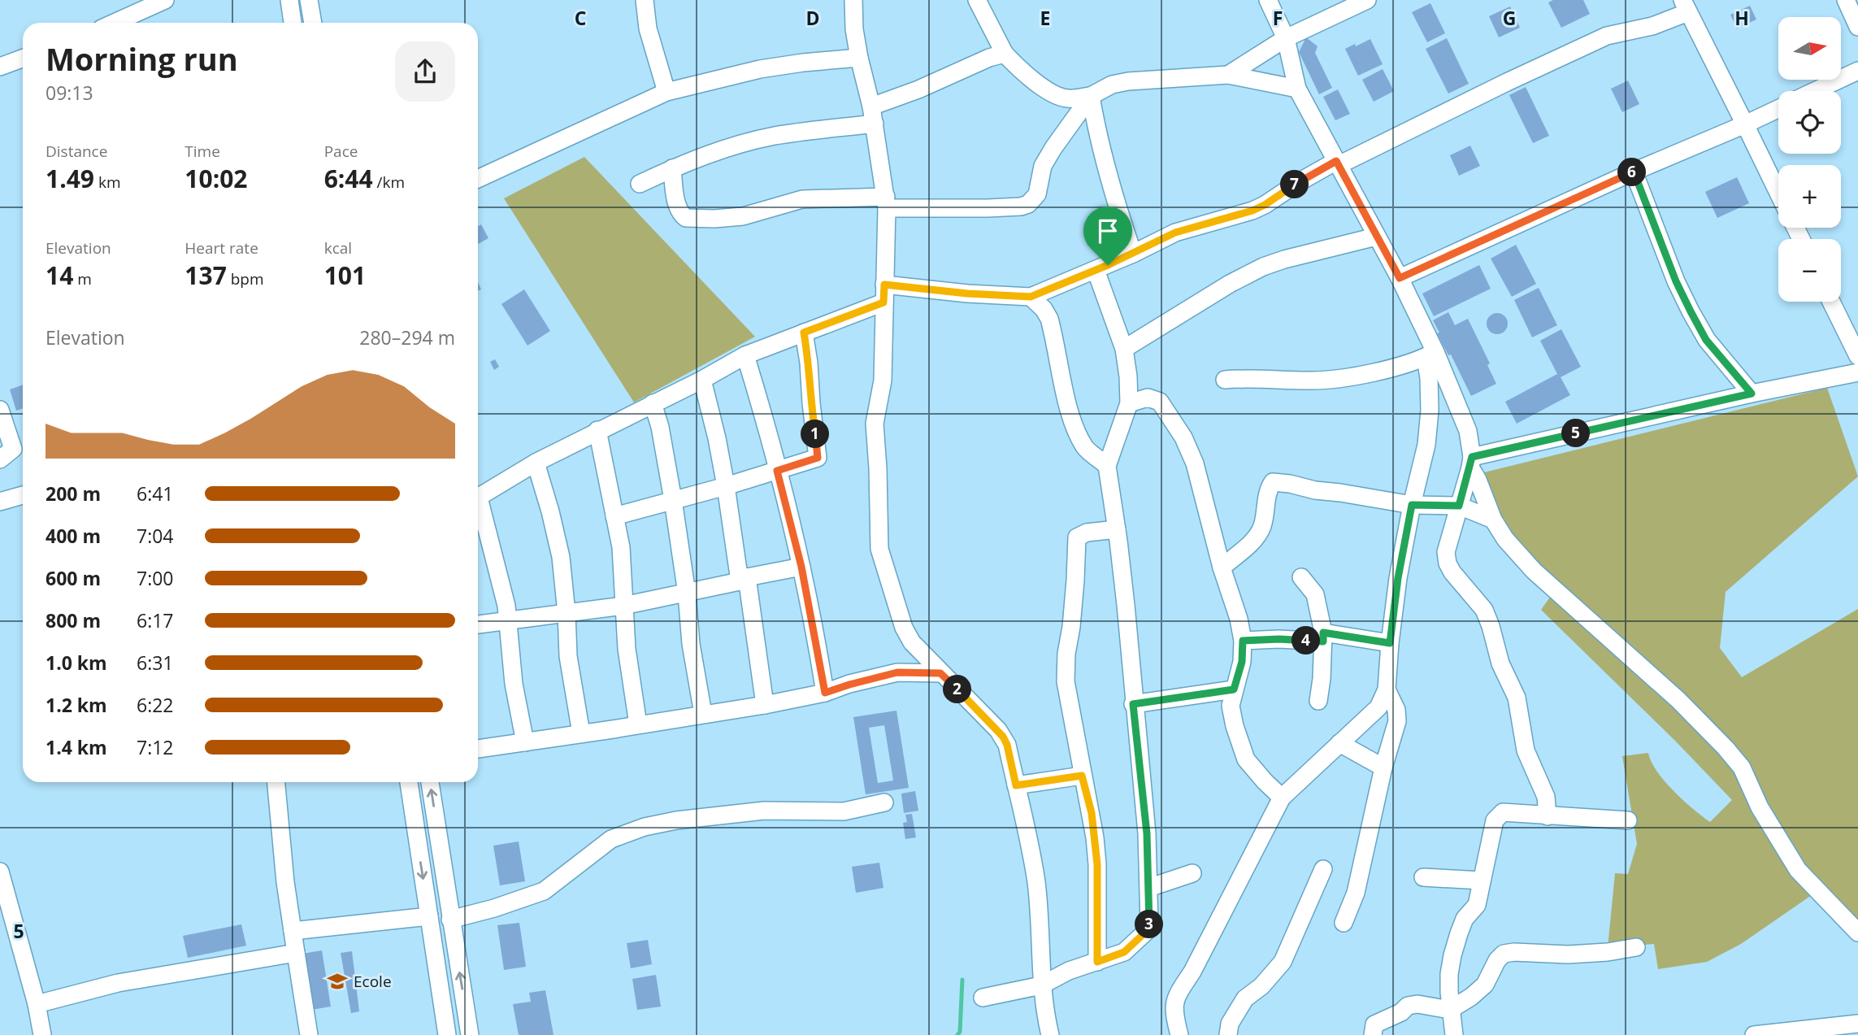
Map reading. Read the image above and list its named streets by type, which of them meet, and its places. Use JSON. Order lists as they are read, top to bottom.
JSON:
{
  "places": {
    "school or university": ["Ecole"]
  },
  "north": "right",
  "page": {
    "map_buttons": ["+", "−"],
    "heading": ["Morning run", "09:13"],
    "stats": [
      ["Distance", "1.49 km"],
      ["Time", "10:02"],
      ["Pace", "6:44 /km"],
      ["Elevation", "14 m"],
      ["Heart rate", "137 bpm"],
      ["kcal", "101"]
    ],
    "pins": [
      "6",
      "7",
      "5",
      "1",
      "4",
      "2",
      "3"
    ],
    "chart": ["Elevation", "280–294 m"],
    "list": [
      {
        "name": "200 m",
        "note": "6:41"
      },
      {
        "name": "400 m",
        "note": "7:04"
      },
      {
        "name": "600 m",
        "note": "7:00"
      },
      {
        "name": "800 m",
        "note": "6:17"
      },
      {
        "name": "1.0 km",
        "note": "6:31"
      },
      {
        "name": "1.2 km",
        "note": "6:22"
      },
      {
        "name": "1.4 km",
        "note": "7:12"
      }
    ]
  },
  "grid": {
    "columns": [
      "C",
      "D",
      "E",
      "F",
      "G",
      "H"
    ],
    "rows": ["5"]
  }
}
